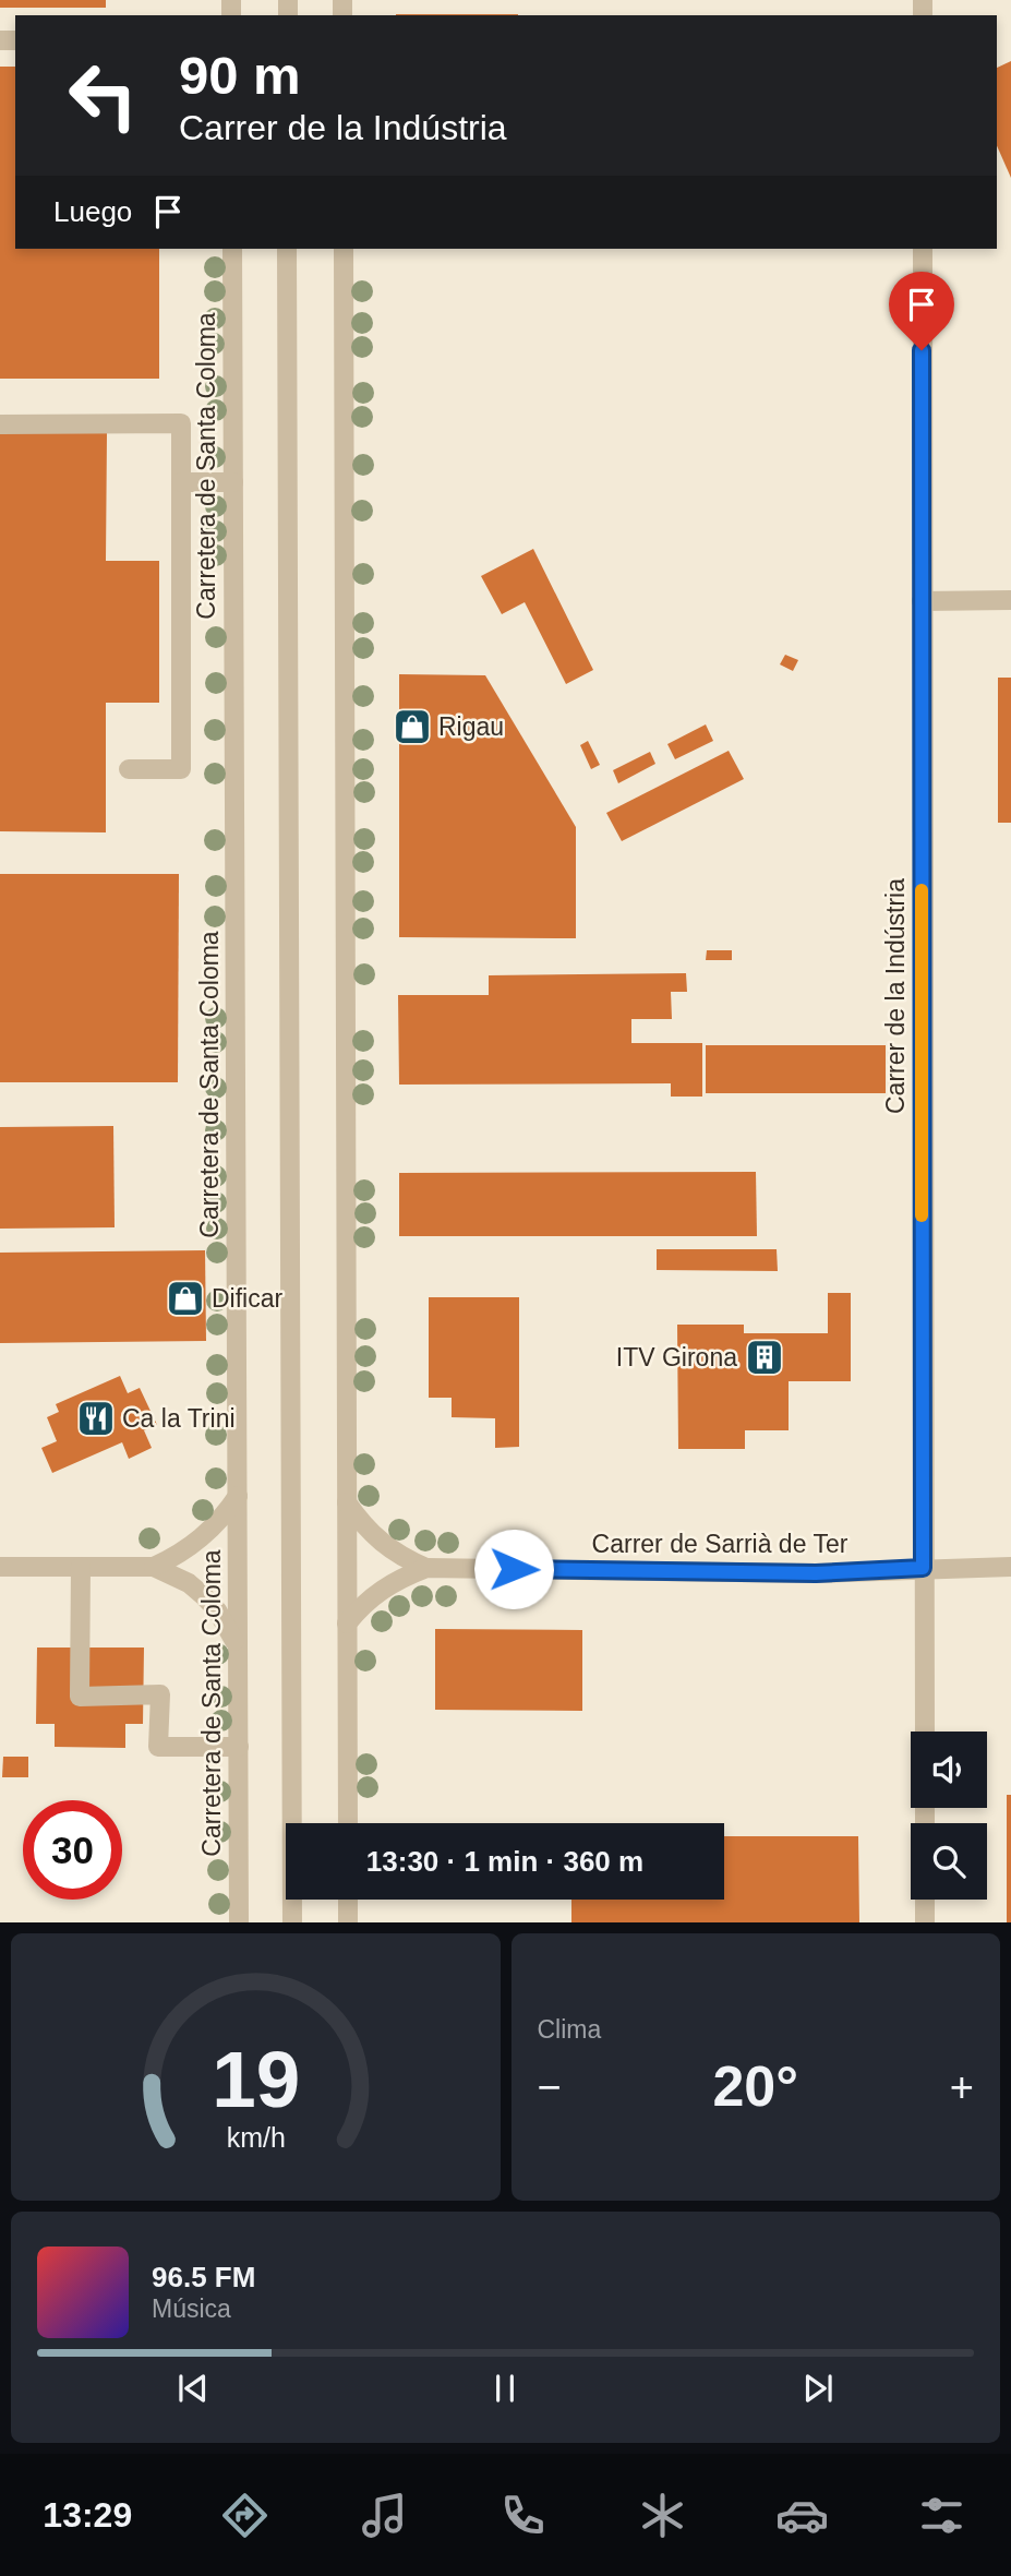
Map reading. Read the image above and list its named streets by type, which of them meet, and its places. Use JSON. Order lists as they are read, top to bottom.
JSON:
{
  "streets": {
    "street": ["Carretera de Santa Coloma", "Carrer de la Indústria", "Carrer de Sarrià de Ter"]
  },
  "crossings": [
    ["Carrer de la Indústria", "Carrer de Sarrià de Ter"]
  ],
  "places": {
    "shop": ["Rigau", "Dificar"],
    "building": ["ITV Girona"],
    "restaurant": ["Ca la Trini"]
  },
  "page": {
    "turn": ["90 m", "Carrer de la Indústria"],
    "then": "Luego",
    "limit": "30",
    "trip": "13:30 · 1 min · 360 m",
    "tile": "Clima",
    "heat": ["−", "20°", "+"],
    "song": ["96.5 FM", "Música"],
    "tabs": "13:29",
    "gauge": ["19", "km/h"]
  }
}
